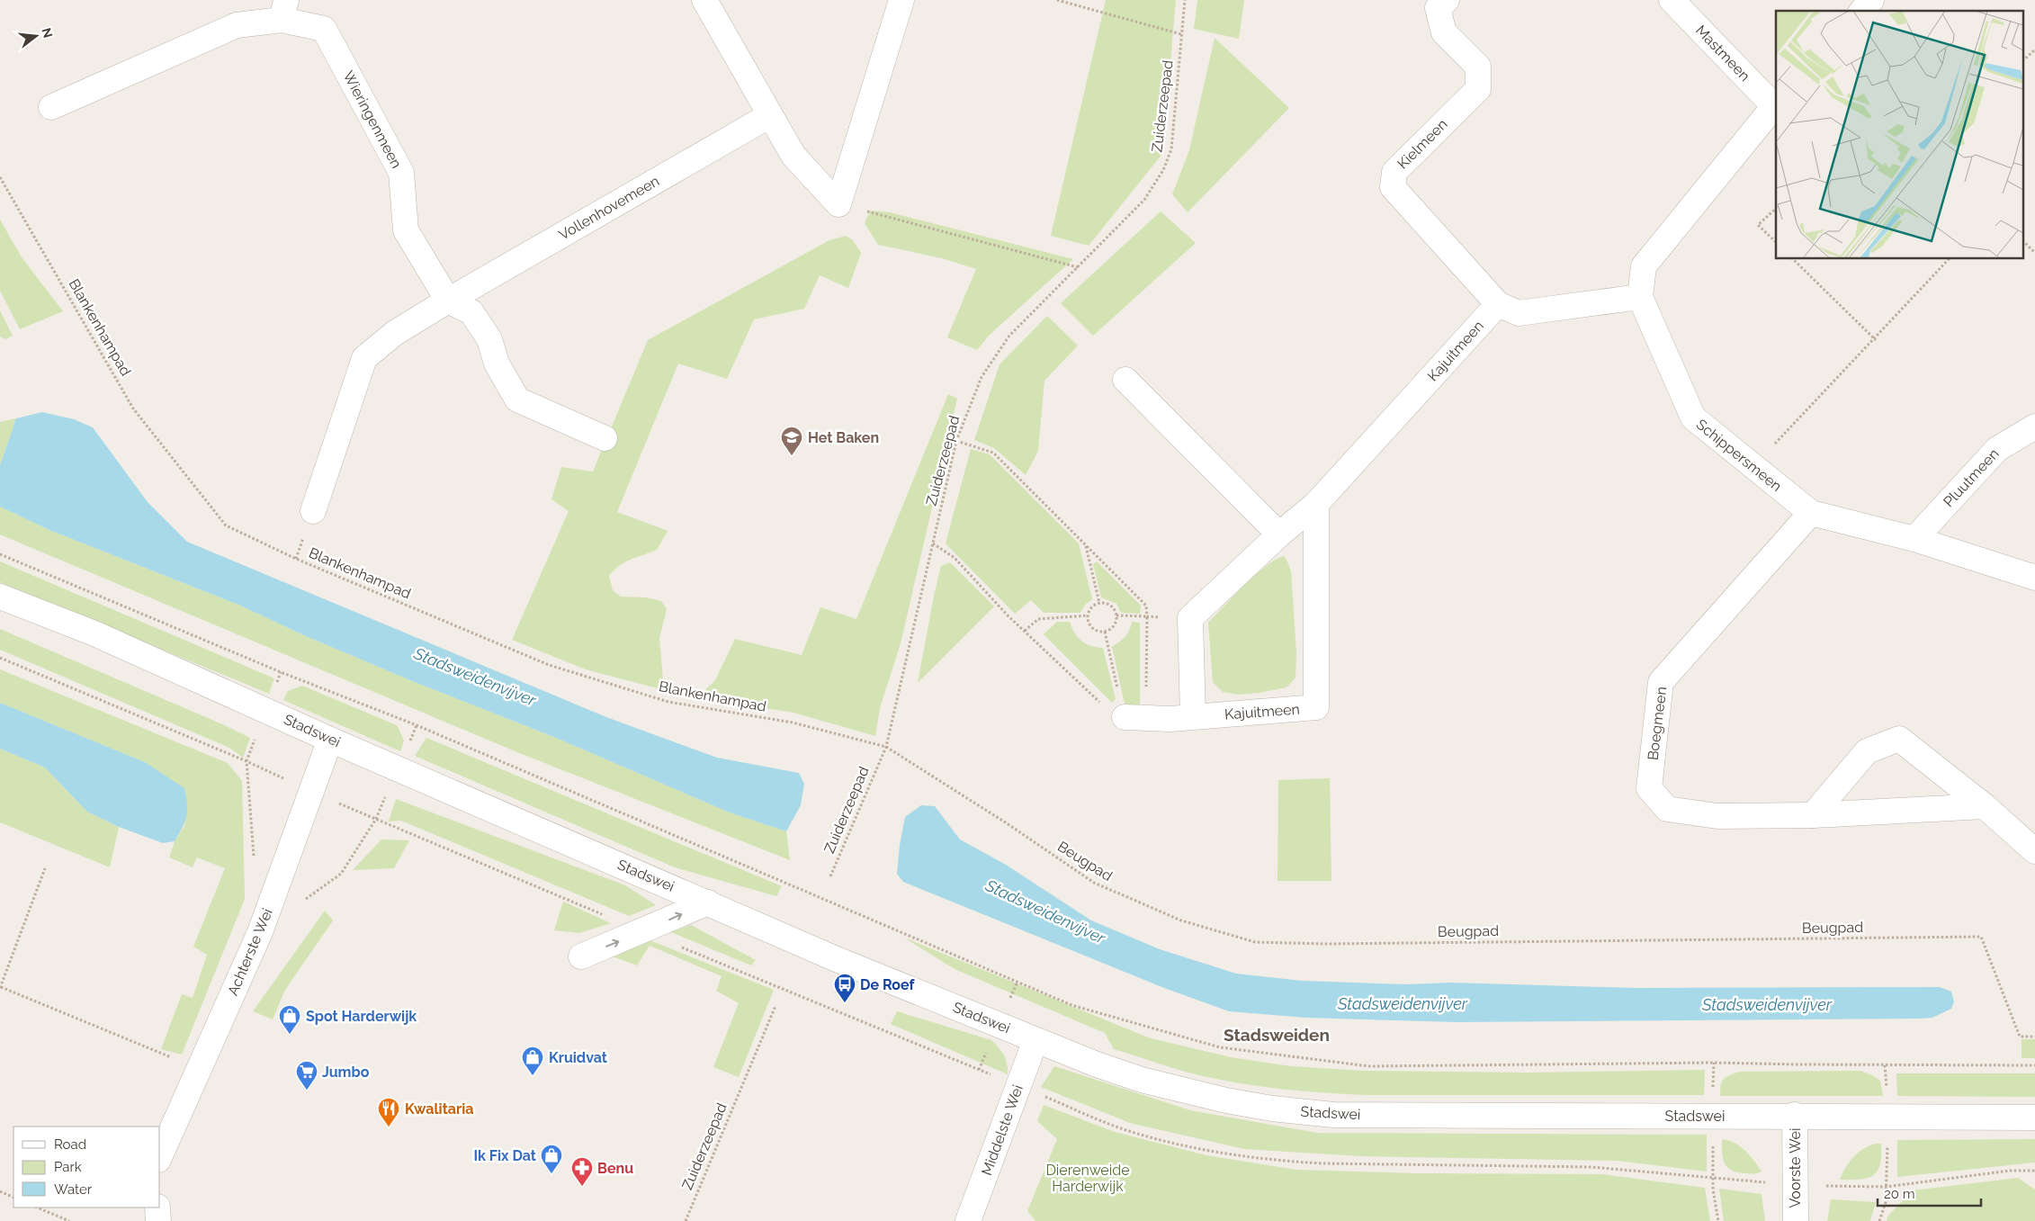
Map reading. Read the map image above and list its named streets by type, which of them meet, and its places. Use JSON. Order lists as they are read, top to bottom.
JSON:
{
  "streets": {
    "street": [
      "Mastmeen",
      "Wieringenmeen",
      "Kielmeen",
      "Vollenhovemeen",
      "Kajuitmeen",
      "Schippersmeen",
      "Pluutmeen",
      "Boegmeen",
      "Stadswei",
      "Achterste Wei",
      "Middelste Wei",
      "Voorste Wei"
    ],
    "path": ["Zuiderzeepad", "Blankenhampad", "Beugpad"]
  },
  "crossings": [
    ["Zuiderzeepad", "Blankenhampad"],
    ["Zuiderzeepad", "Beugpad"],
    ["Wieringenmeen", "Vollenhovemeen"],
    ["Kielmeen", "Kajuitmeen"],
    ["Blankenhampad", "Beugpad"],
    ["Schippersmeen", "Pluutmeen"],
    ["Schippersmeen", "Boegmeen"],
    ["Stadswei", "Achterste Wei"],
    ["Stadswei", "Middelste Wei"],
    ["Stadswei", "Voorste Wei"]
  ],
  "districts": ["Stadsweiden"],
  "water": ["Stadsweidenvijver"],
  "parks": ["Dierenweide Harderwijk"],
  "places": {
    "school or university": ["Het Baken"],
    "bus stop": ["De Roef"],
    "shop": ["Spot Harderwijk", "Kruidvat", "Ik Fix Dat"],
    "supermarket": ["Jumbo"],
    "restaurant": ["Kwalitaria"],
    "pharmacy": ["Benu"]
  },
  "legend": ["Road", "Park", "Water"],
  "scale_bar": "20 m",
  "north": "right"
}
